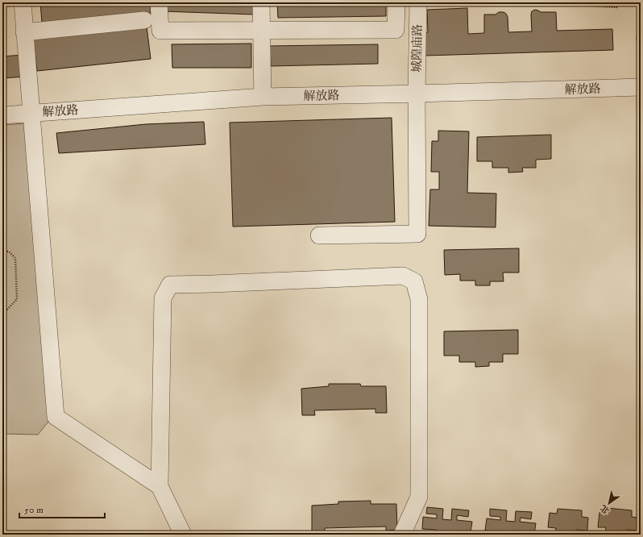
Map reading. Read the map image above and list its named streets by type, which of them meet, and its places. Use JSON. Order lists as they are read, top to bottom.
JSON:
{
  "streets": {
    "street": ["城隍庙路", "解放路"]
  },
  "crossings": [
    ["城隍庙路", "解放路"]
  ],
  "scale_bar": "50 m",
  "north": "bottom left"
}
